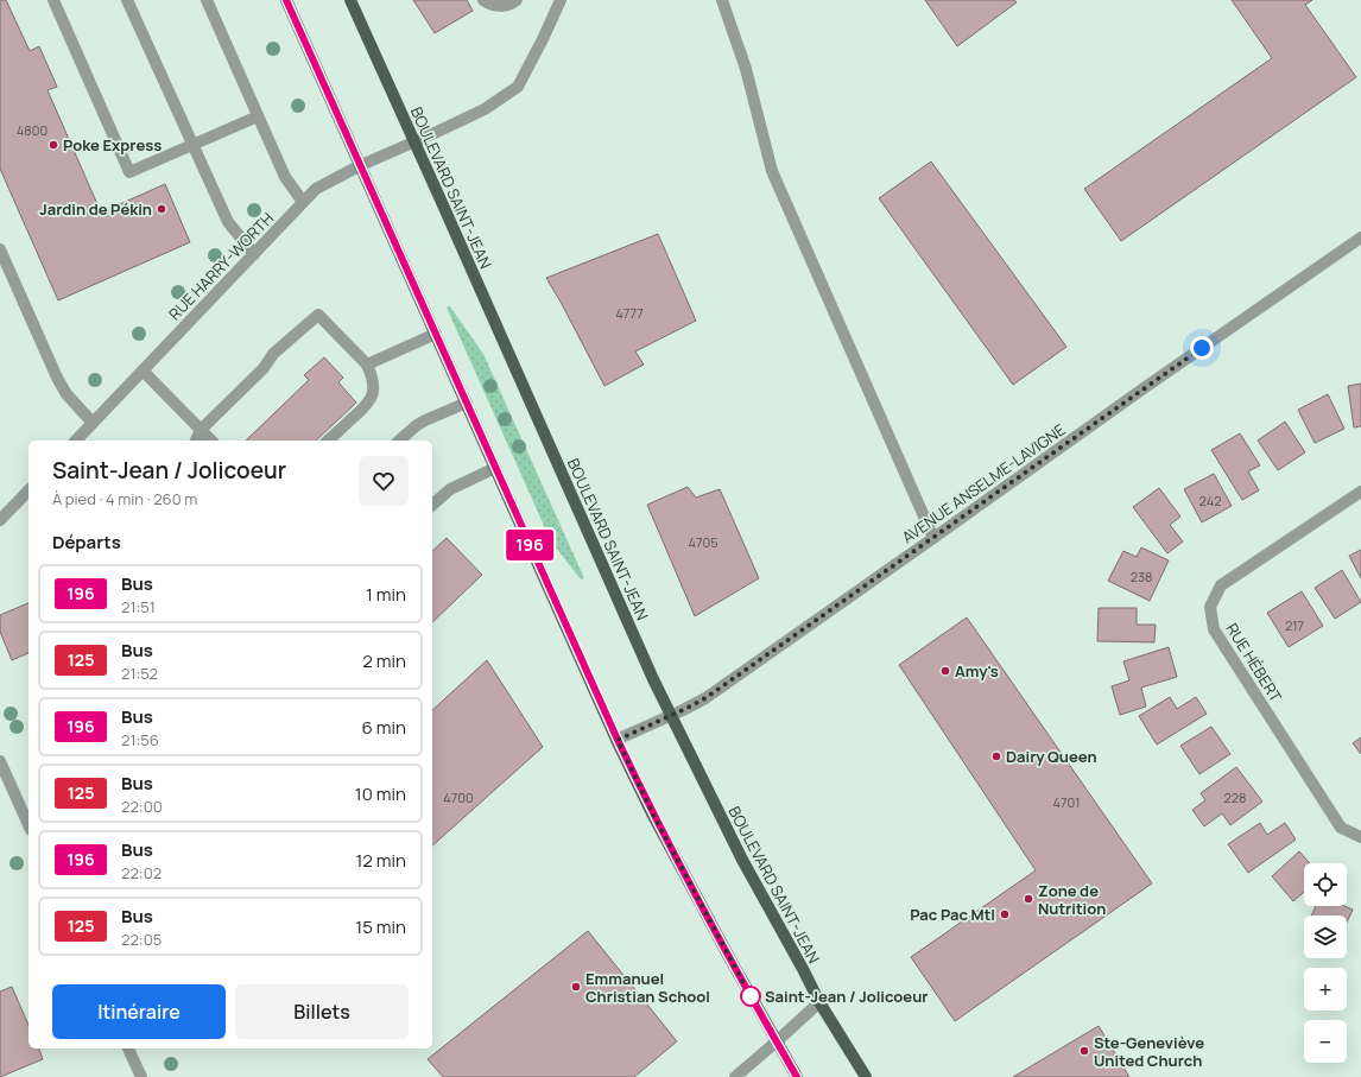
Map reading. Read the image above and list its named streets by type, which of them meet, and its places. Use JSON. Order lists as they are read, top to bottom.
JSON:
{
  "streets": {
    "main road": ["BOULEVARD SAINT-JEAN"],
    "street": ["RUE HARRY-WORTH", "AVENUE ANSELME-LAVIGNE", "RUE HÉBERT"]
  },
  "crossings": [
    ["BOULEVARD SAINT-JEAN", "RUE HARRY-WORTH"],
    ["BOULEVARD SAINT-JEAN", "AVENUE ANSELME-LAVIGNE"]
  ],
  "places": [
    "Poke Express",
    "Jardin de Pékin",
    "Amy's",
    "Dairy Queen",
    "Zone de Nutrition",
    "Pac Pac Mtl",
    "Emmanuel Christian School",
    "Saint-Jean / Jolicoeur",
    "Ste-Geneviève United Church"
  ],
  "lines": ["bus line 196"],
  "house_numbers": [
    "4800",
    "4777",
    "242",
    "4705",
    "238",
    "217",
    "4700",
    "228",
    "4701"
  ],
  "page": {
    "on_map": "196",
    "heading": [
      ["Saint-Jean / Jolicoeur", "À pied · 4 min · 260 m"],
      "Départs"
    ],
    "list": [
      {
        "mark": "196",
        "name": "Bus",
        "note": "21:51",
        "value": "1 min"
      },
      {
        "mark": "125",
        "name": "Bus",
        "note": "21:52",
        "value": "2 min"
      },
      {
        "mark": "196",
        "name": "Bus",
        "note": "21:56",
        "value": "6 min"
      },
      {
        "mark": "125",
        "name": "Bus",
        "note": "22:00",
        "value": "10 min"
      },
      {
        "mark": "196",
        "name": "Bus",
        "note": "22:02",
        "value": "12 min"
      },
      {
        "mark": "125",
        "name": "Bus",
        "note": "22:05",
        "value": "15 min"
      }
    ],
    "map_buttons": ["+", "−"],
    "buttons": ["Itinéraire", "Billets"]
  }
}
